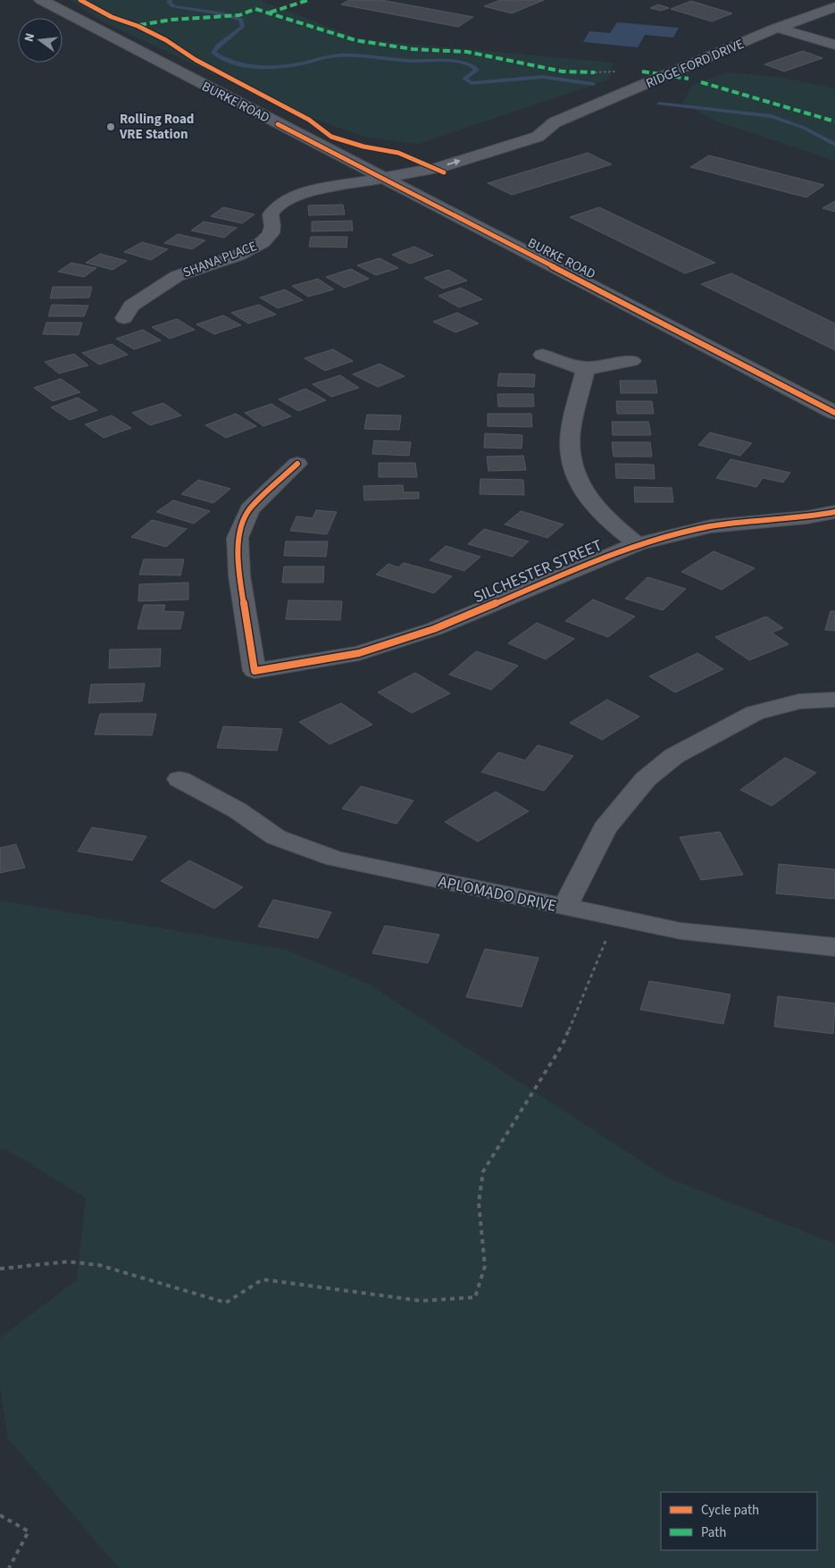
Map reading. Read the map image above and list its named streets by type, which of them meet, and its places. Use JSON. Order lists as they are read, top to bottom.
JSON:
{
  "streets": {
    "street": [
      "RIDGE FORD DRIVE",
      "BURKE ROAD",
      "SHANA PLACE",
      "SILCHESTER STREET",
      "APLOMADO DRIVE"
    ]
  },
  "crossings": [
    ["RIDGE FORD DRIVE", "BURKE ROAD"],
    ["RIDGE FORD DRIVE", "SHANA PLACE"],
    ["BURKE ROAD", "SHANA PLACE"]
  ],
  "places": ["Rolling Road VRE Station"],
  "legend": ["Cycle path", "Path"],
  "north": "left"
}
